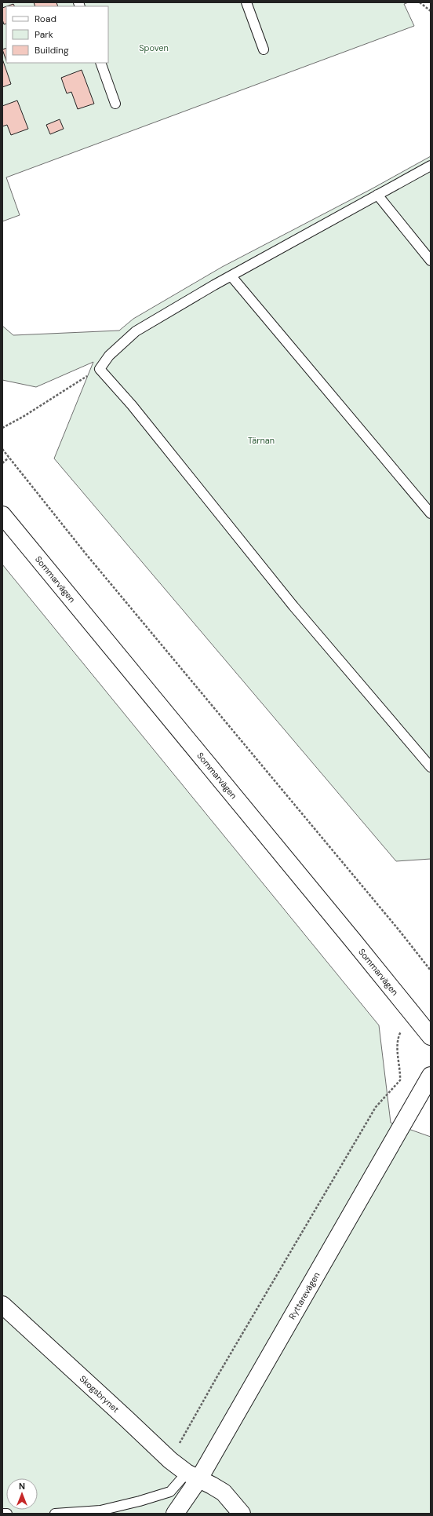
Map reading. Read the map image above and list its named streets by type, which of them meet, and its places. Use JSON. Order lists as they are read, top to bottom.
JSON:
{
  "streets": {
    "street": ["Sommarvägen", "Ryttarevägen", "Skogsbrynet"]
  },
  "crossings": [
    ["Ryttarevägen", "Skogsbrynet"]
  ],
  "parks": ["Spoven", "Tärnan"],
  "legend": ["Road", "Park", "Building"],
  "north": "top"
}
